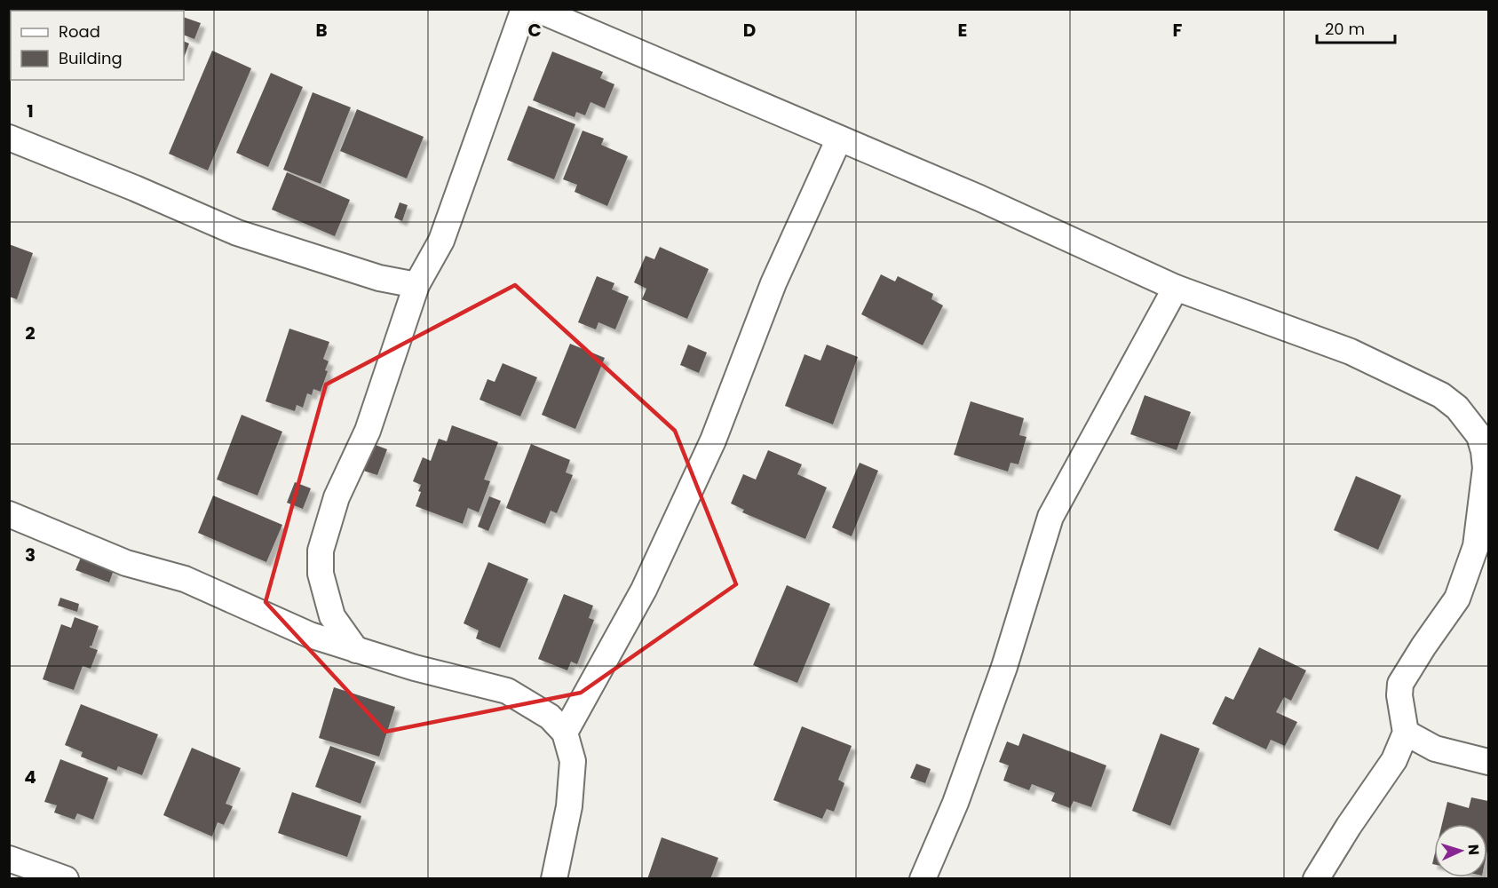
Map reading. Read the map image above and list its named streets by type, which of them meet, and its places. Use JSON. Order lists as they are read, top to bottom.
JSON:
{
  "legend": ["Road", "Building"],
  "scale_bar": "20 m",
  "north": "right",
  "grid": {
    "columns": [
      "B",
      "C",
      "D",
      "E",
      "F"
    ],
    "rows": [
      "1",
      "2",
      "3",
      "4"
    ]
  }
}
